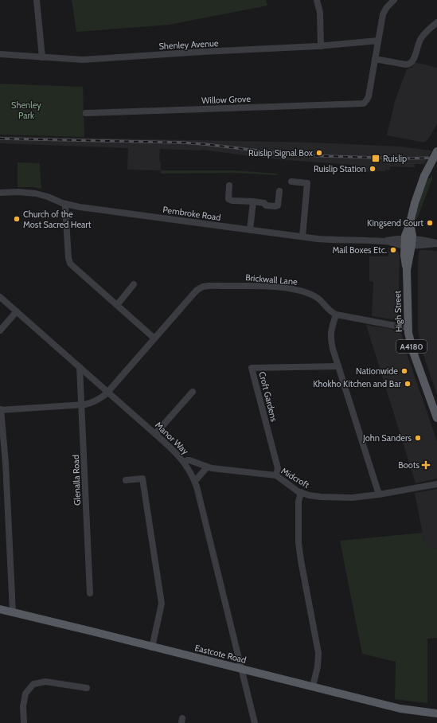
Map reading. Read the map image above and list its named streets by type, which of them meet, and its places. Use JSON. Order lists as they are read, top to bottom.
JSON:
{
  "streets": {
    "main road": ["High Street", "A4180", "Eastcote Road"],
    "street": [
      "Shenley Avenue",
      "Willow Grove",
      "Pembroke Road",
      "Brickwall Lane",
      "Croft Gardens",
      "Manor Way",
      "Midcroft",
      "Glenalla Road"
    ]
  },
  "crossings": [
    ["Pembroke Road", "High Street"],
    ["Croft Gardens", "Midcroft"],
    ["Manor Way", "Midcroft"],
    ["Manor Way", "Glenalla Road"],
    ["Manor Way", "Eastcote Road"]
  ],
  "parks": ["Shenley Park"],
  "places": {
    "other": [
      "Ruislip Signal Box",
      "Ruislip Station",
      "Church of the Most Sacred Heart",
      "Kingsend Court",
      "Mail Boxes Etc.",
      "Nationwide",
      "Khokho Kitchen and Bar",
      "John Sanders"
    ],
    "transit": ["Ruislip"],
    "health": ["Boots"]
  }
}
